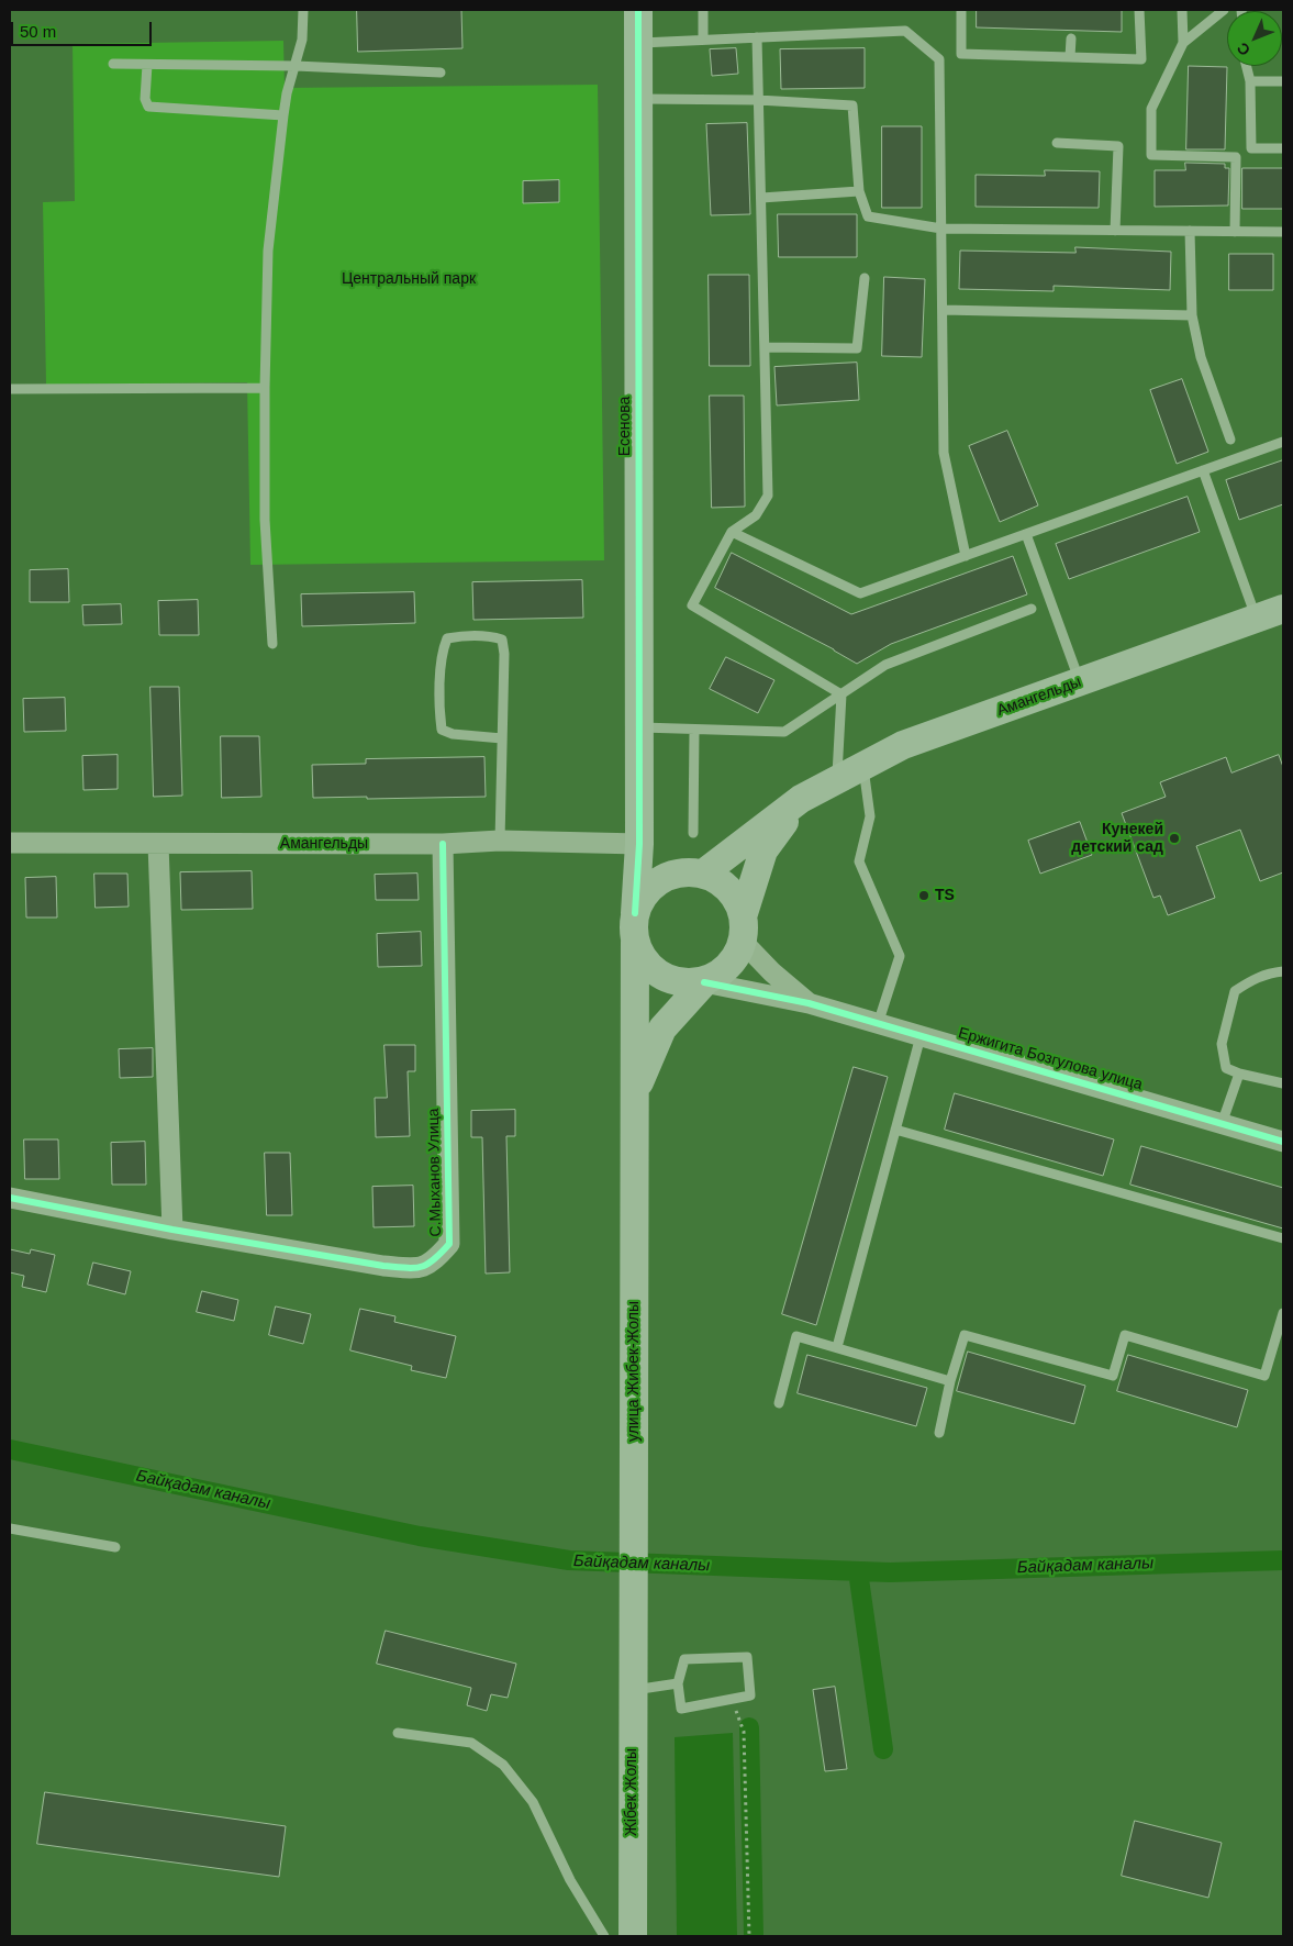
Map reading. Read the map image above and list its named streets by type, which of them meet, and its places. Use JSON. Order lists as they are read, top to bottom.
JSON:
{
  "streets": {
    "main road": [
      "Есенова",
      "Амангельды",
      "улица Жибек-Жолы",
      "Жібек Жолы"
    ],
    "street": ["Ержигита Бозгулова улица", "С.Мыханов Улица"]
  },
  "crossings": [
    ["Есенова", "Амангельды"],
    ["Есенова", "Ержигита Бозгулова улица"],
    ["Есенова", "улица Жибек-Жолы"],
    ["Амангельды", "Ержигита Бозгулова улица"],
    ["Амангельды", "С.Мыханов Улица"],
    ["Амангельды", "улица Жибек-Жолы"],
    ["Ержигита Бозгулова улица", "улица Жибек-Жолы"],
    ["улица Жибек-Жолы", "Жібек Жолы"]
  ],
  "water": ["Байқадам каналы"],
  "parks": ["Центральный парк"],
  "places": ["Кунекей детский сад", "TS"],
  "scale_bar": "50 m",
  "north": "bottom left"
}
